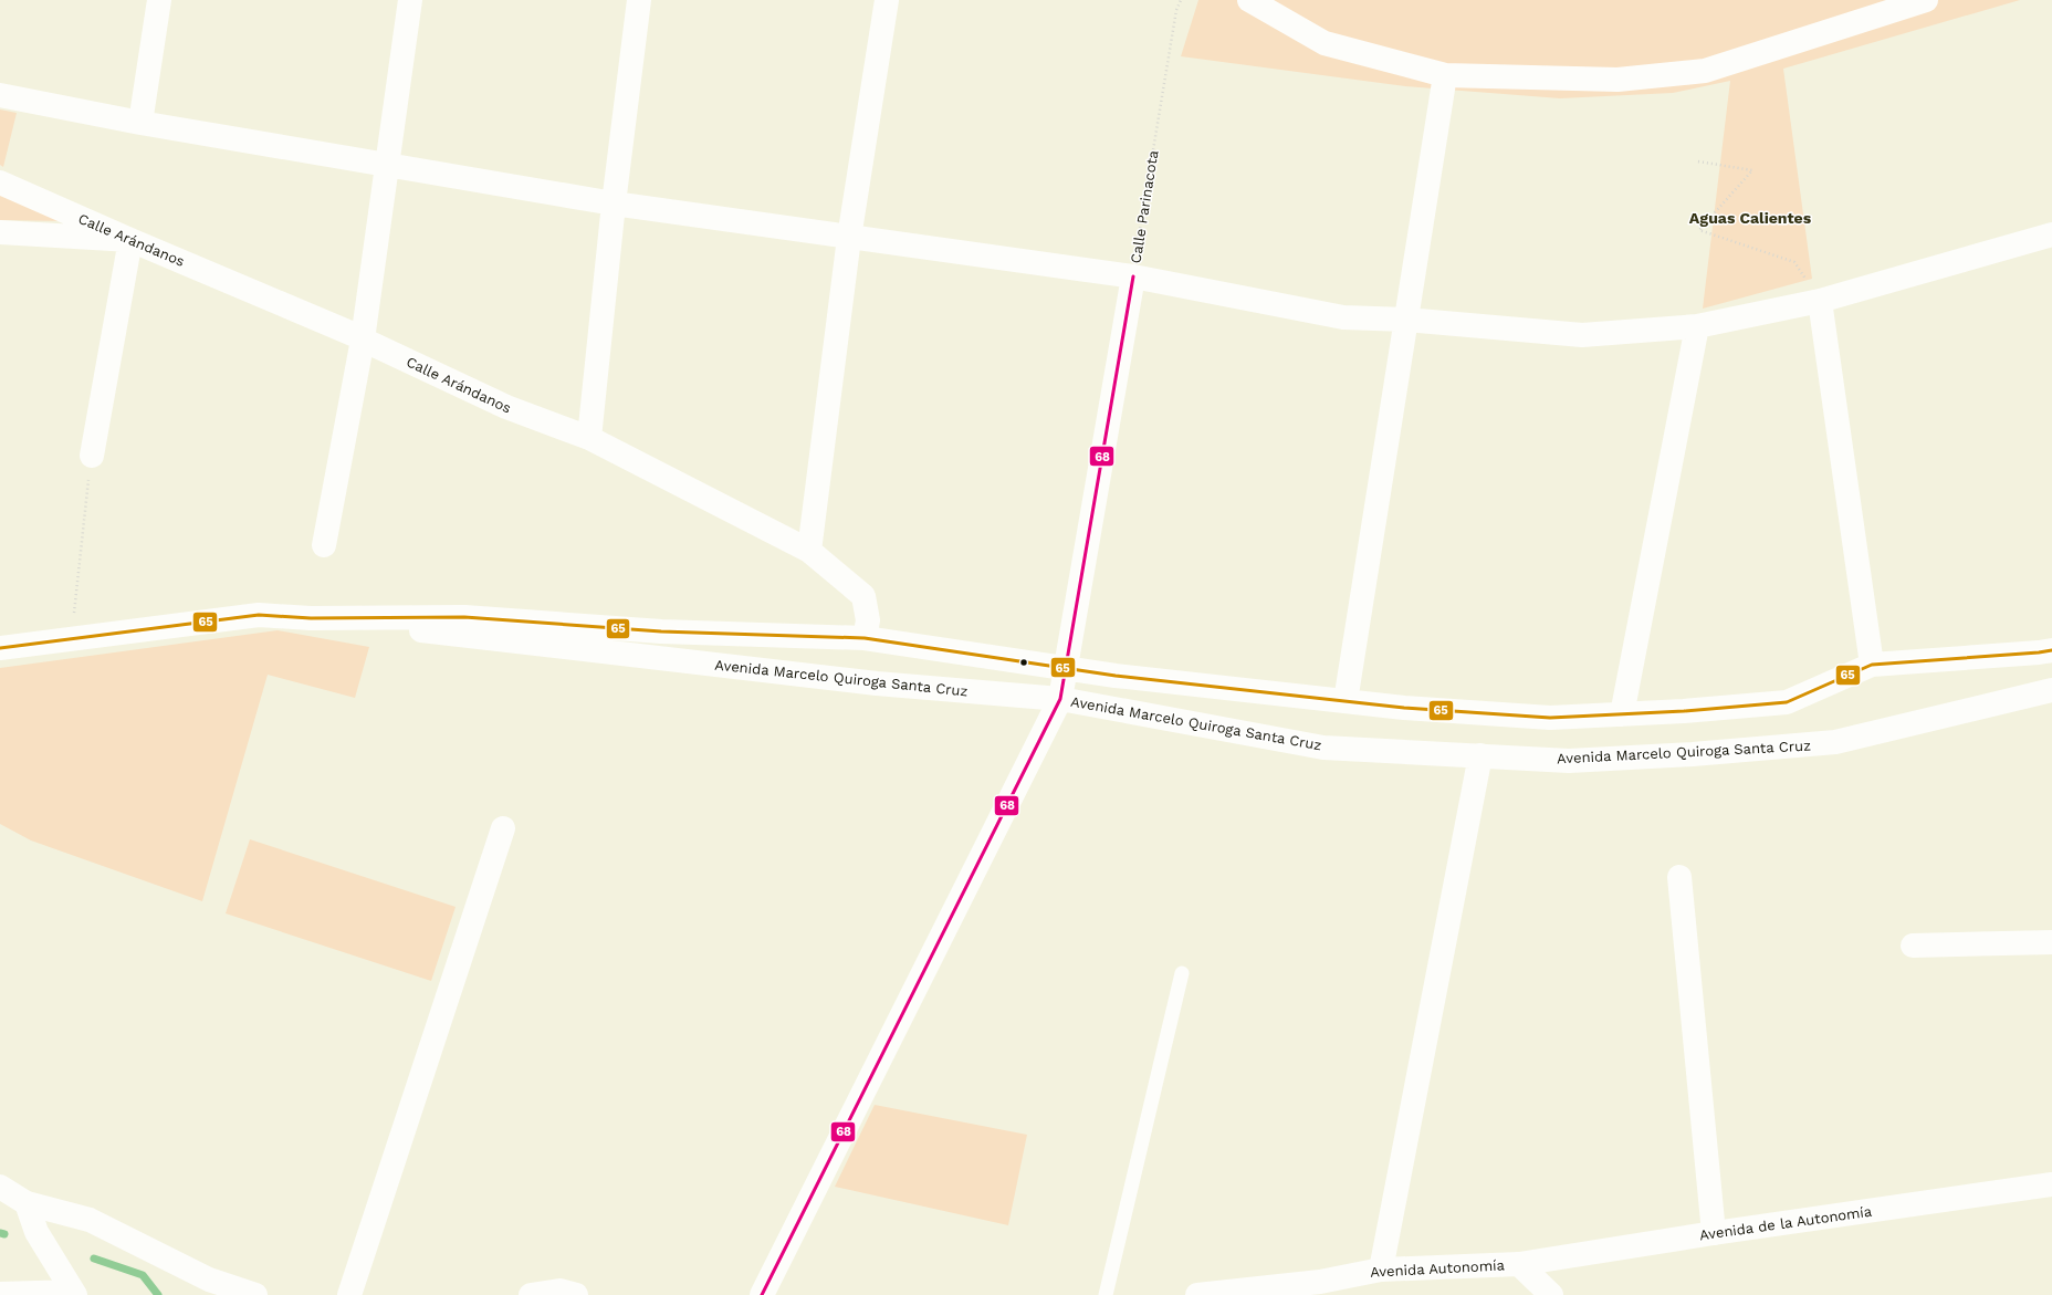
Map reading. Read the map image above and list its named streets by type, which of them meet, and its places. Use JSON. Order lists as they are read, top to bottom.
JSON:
{
  "streets": {
    "street": [
      "Calle Parinacota",
      "Calle Arándanos",
      "Avenida Marcelo Quiroga Santa Cruz",
      "Avenida de la Autonomía",
      "Avenida Autonomía"
    ]
  },
  "crossings": [
    ["Calle Parinacota", "Avenida Marcelo Quiroga Santa Cruz"],
    ["Calle Arándanos", "Avenida Marcelo Quiroga Santa Cruz"],
    ["Avenida de la Autonomía", "Avenida Autonomía"]
  ],
  "districts": ["Aguas Calientes"],
  "lines": ["transit line 68", "transit line 65"]
}
